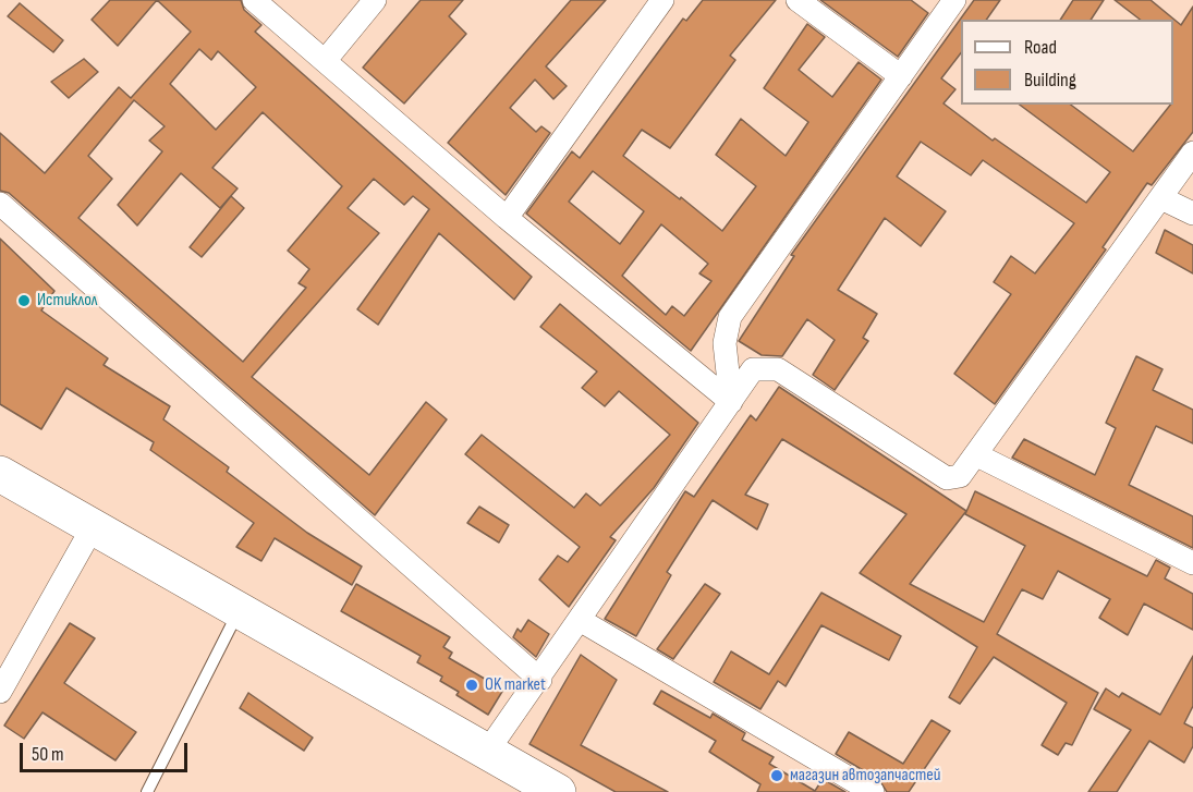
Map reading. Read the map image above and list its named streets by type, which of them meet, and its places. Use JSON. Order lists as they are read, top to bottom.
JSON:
{
  "places": ["Истиклол", "OK market", "магазин автозапчастей"],
  "legend": ["Road", "Building"],
  "scale_bar": "50 m"
}
